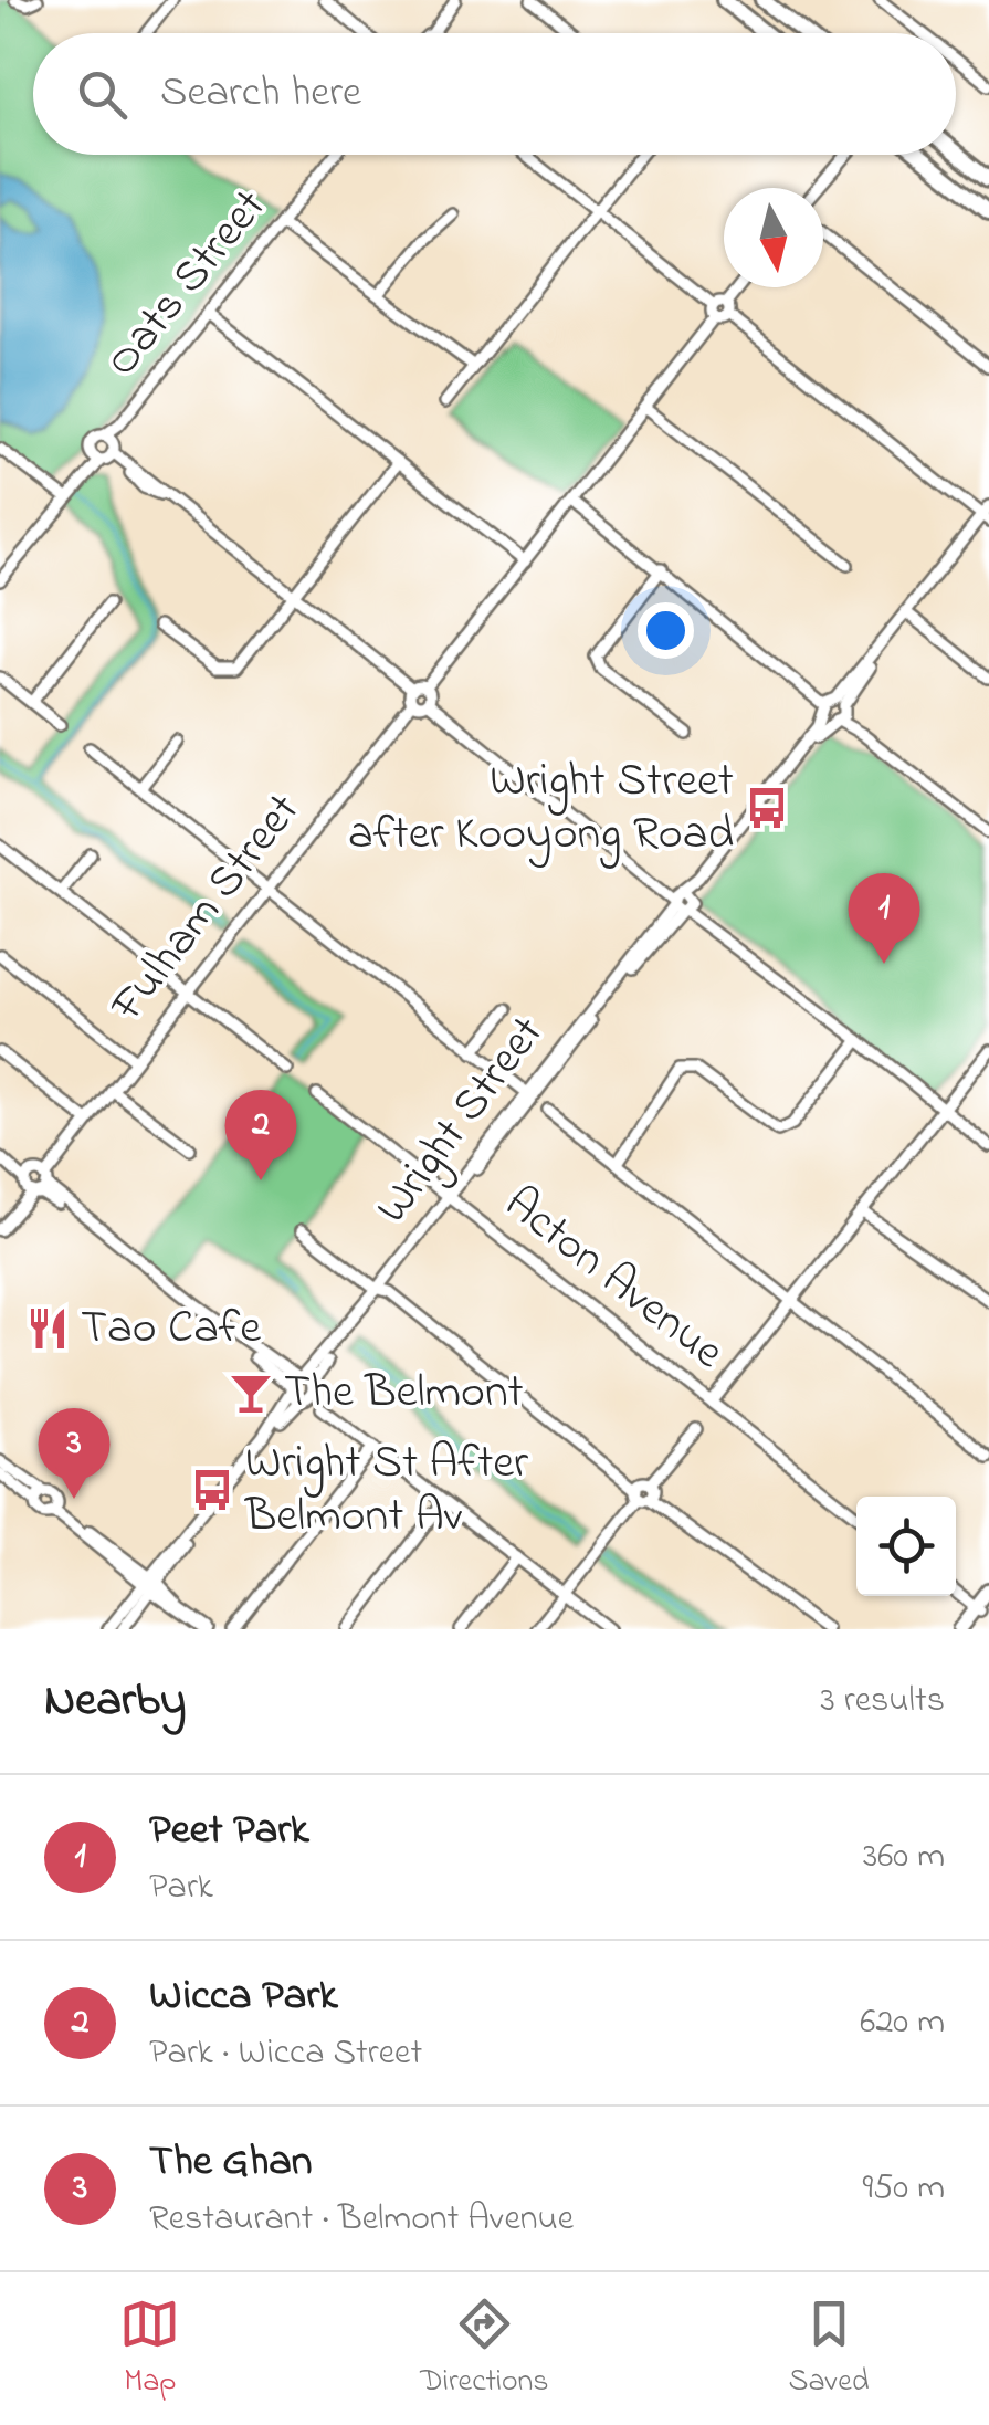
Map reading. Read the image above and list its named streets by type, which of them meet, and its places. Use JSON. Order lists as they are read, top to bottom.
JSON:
{
  "streets": {
    "street": [
      "Oats Street",
      "Fulham Street",
      "Wright Street",
      "Acton Avenue"
    ]
  },
  "crossings": [
    ["Wright Street", "Acton Avenue"]
  ],
  "places": {
    "bus stop": ["Wright Street after Kooyong Road", "Wright St After Belmont Av"],
    "restaurant": ["Tao Cafe"],
    "bar": ["The Belmont"]
  },
  "north": "bottom",
  "page": {
    "search": "Search here",
    "pins": ["1", "2", "3"],
    "heading": ["Nearby", "3 results"],
    "list": [
      {
        "mark": "1",
        "name": "Peet Park",
        "note": "Park",
        "value": "360 m"
      },
      {
        "mark": "2",
        "name": "Wicca Park",
        "note": "Park · Wicca Street",
        "value": "620 m"
      },
      {
        "mark": "3",
        "name": "The Ghan",
        "note": "Restaurant · Belmont Avenue",
        "value": "950 m"
      }
    ],
    "nav": ["Map", "Directions", "Saved"]
  }
}
